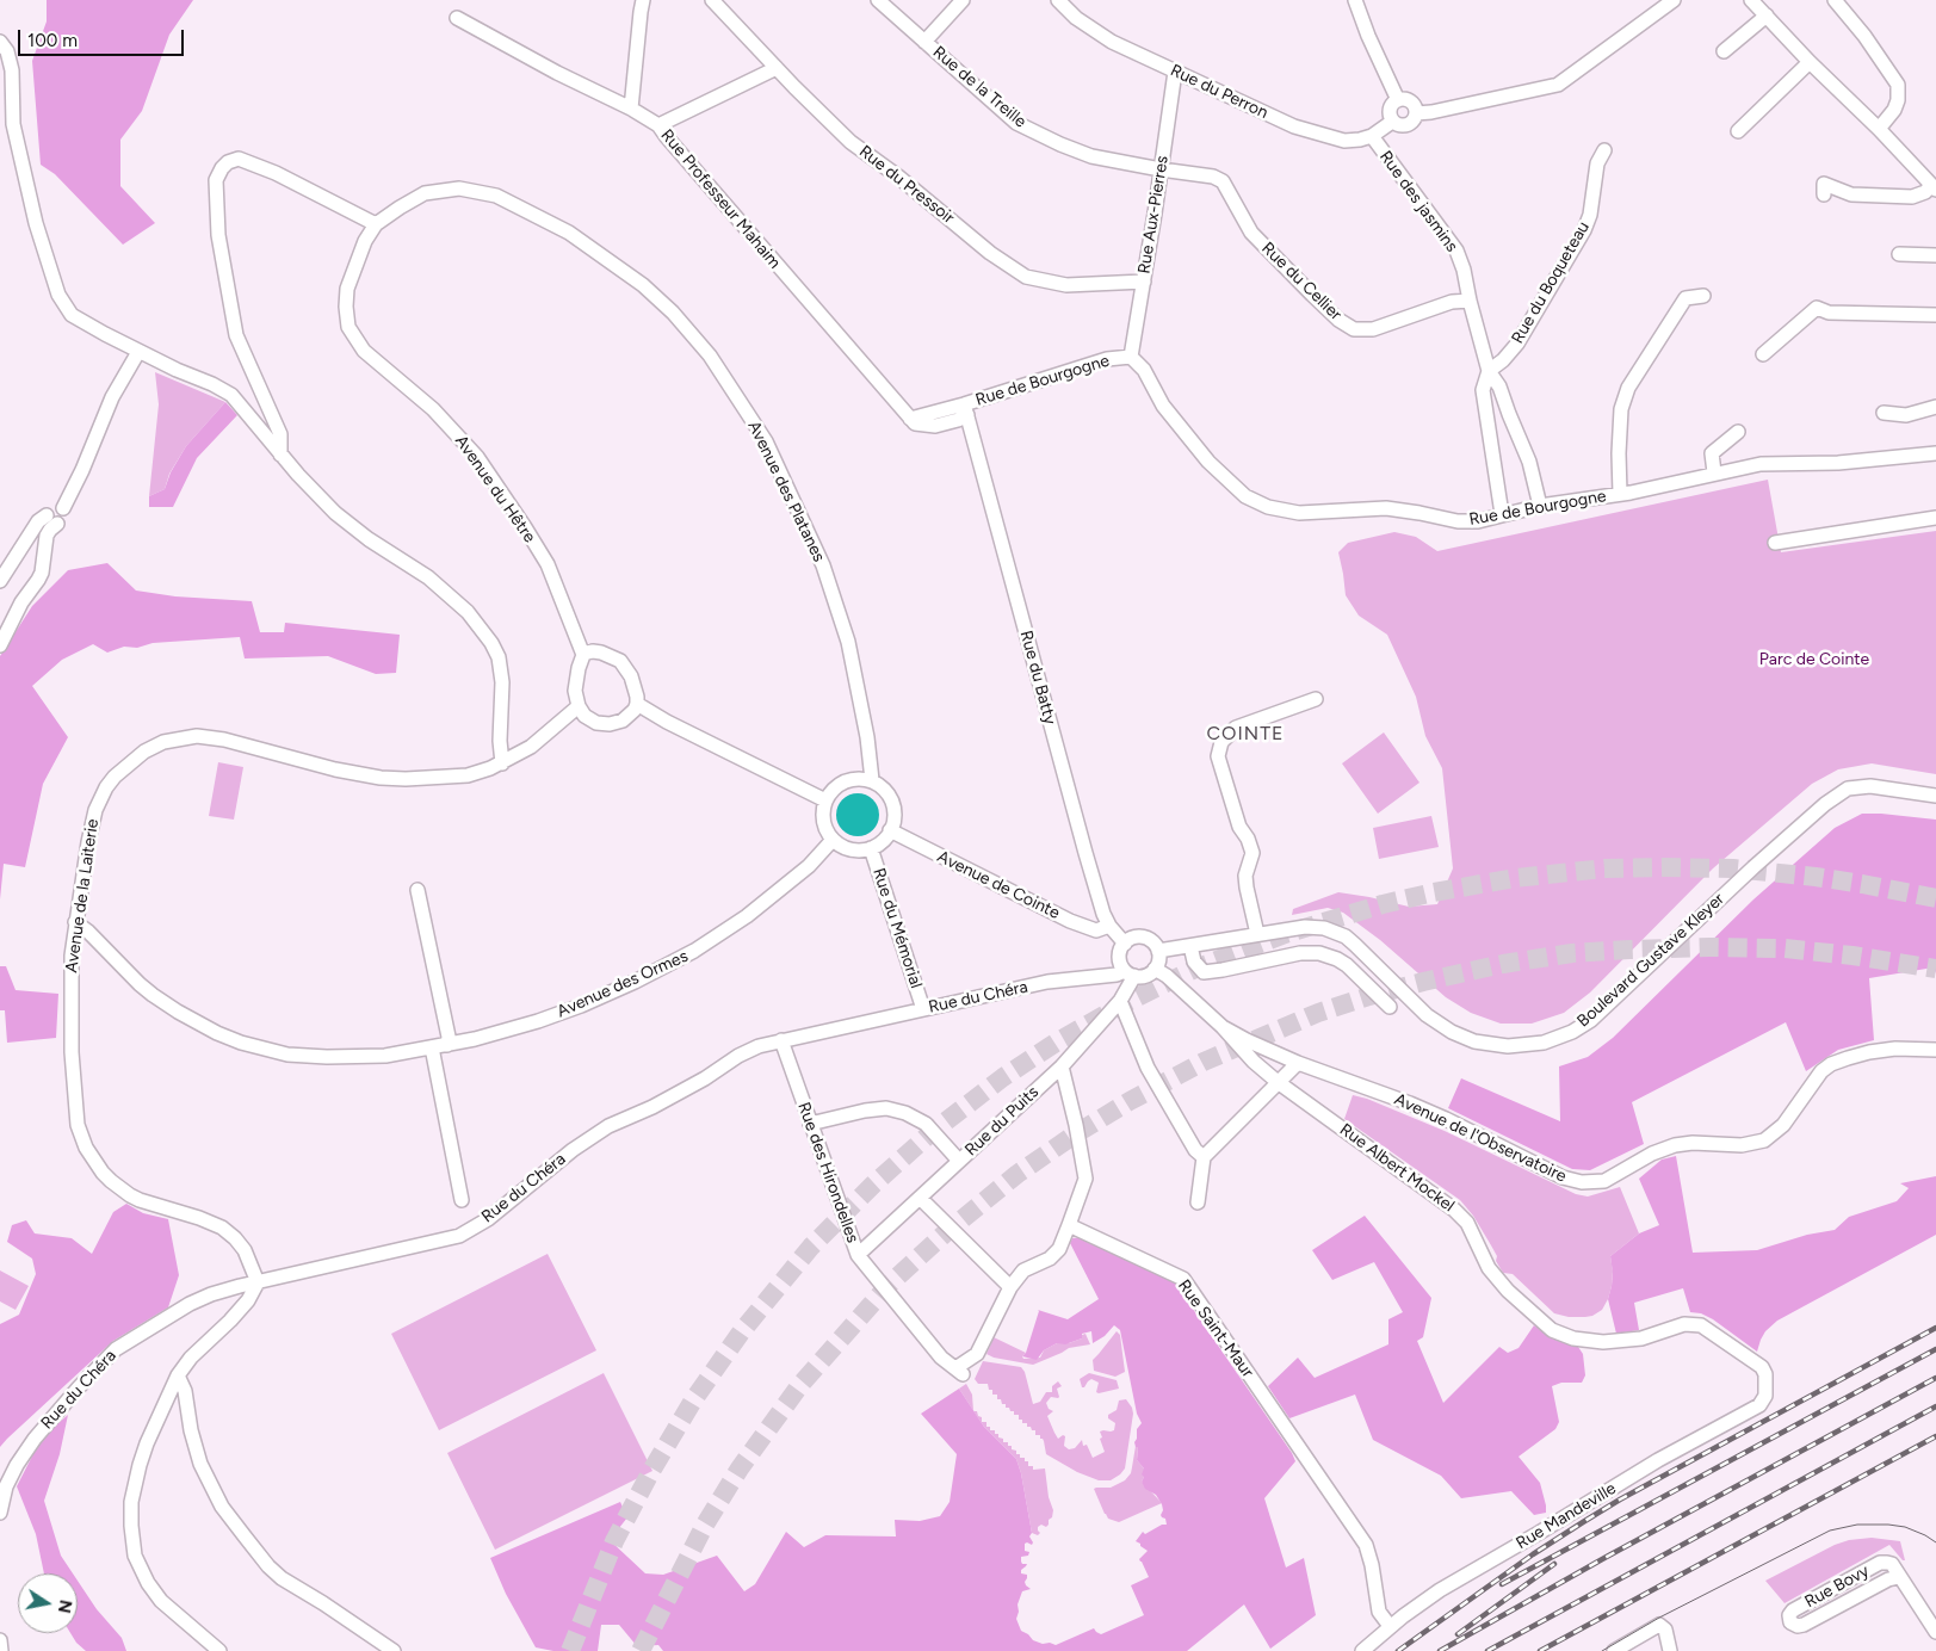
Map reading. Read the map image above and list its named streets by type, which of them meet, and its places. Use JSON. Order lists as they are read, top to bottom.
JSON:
{
  "streets": {
    "street": [
      "Rue de la Treille",
      "Rue du Perron",
      "Rue du Pressoir",
      "Rue Professeur Mahaim",
      "Rue des jasmins",
      "Rue Aux-Pierres",
      "Rue du Cellier",
      "Rue du Boqueteau",
      "Rue de Bourgogne",
      "Avenue du Hêtre",
      "Avenue des Platanes",
      "Rue du Batty",
      "Avenue de Cointe",
      "Avenue de la Laiterie",
      "Rue du Mémorial",
      "Boulevard Gustave Kleyer",
      "Avenue des Ormes",
      "Rue du Chéra",
      "Rue du Puits",
      "Avenue de l'Observatoire",
      "Rue Albert Mockel",
      "Rue des Hirondelles",
      "Rue Saint-Maur",
      "Rue Mandeville",
      "Rue Bovy"
    ]
  },
  "crossings": [
    ["Rue de la Treille", "Rue Aux-Pierres"],
    ["Rue de la Treille", "Rue du Cellier"],
    ["Rue du Perron", "Rue des jasmins"],
    ["Rue du Perron", "Rue Aux-Pierres"],
    ["Rue du Pressoir", "Rue Aux-Pierres"],
    ["Rue Professeur Mahaim", "Rue de Bourgogne"],
    ["Rue Professeur Mahaim", "Rue du Batty"],
    ["Rue des jasmins", "Rue du Cellier"],
    ["Rue des jasmins", "Rue du Boqueteau"],
    ["Rue des jasmins", "Rue de Bourgogne"],
    ["Rue Aux-Pierres", "Rue du Cellier"],
    ["Rue Aux-Pierres", "Rue de Bourgogne"],
    ["Rue de Bourgogne", "Rue du Batty"],
    ["Avenue du Hêtre", "Avenue des Platanes"],
    ["Avenue du Hêtre", "Avenue de la Laiterie"],
    ["Avenue des Platanes", "Avenue de Cointe"],
    ["Avenue des Platanes", "Rue du Mémorial"],
    ["Avenue des Platanes", "Avenue des Ormes"],
    ["Rue du Batty", "Avenue de Cointe"],
    ["Rue du Batty", "Boulevard Gustave Kleyer"],
    ["Rue du Batty", "Rue du Chéra"],
    ["Rue du Batty", "Rue du Puits"],
    ["Rue du Batty", "Avenue de l'Observatoire"],
    ["Avenue de Cointe", "Rue du Mémorial"],
    ["Avenue de Cointe", "Avenue des Ormes"],
    ["Avenue de la Laiterie", "Avenue des Ormes"],
    ["Avenue de la Laiterie", "Rue du Chéra"],
    ["Rue du Mémorial", "Avenue des Ormes"],
    ["Rue du Mémorial", "Rue du Chéra"],
    ["Boulevard Gustave Kleyer", "Rue du Chéra"],
    ["Boulevard Gustave Kleyer", "Rue du Puits"],
    ["Boulevard Gustave Kleyer", "Avenue de l'Observatoire"],
    ["Rue du Chéra", "Rue du Puits"],
    ["Rue du Chéra", "Avenue de l'Observatoire"],
    ["Rue du Chéra", "Rue des Hirondelles"],
    ["Rue du Puits", "Avenue de l'Observatoire"],
    ["Rue du Puits", "Rue des Hirondelles"],
    ["Avenue de l'Observatoire", "Rue Albert Mockel"],
    ["Rue Albert Mockel", "Rue Mandeville"],
    ["Rue Saint-Maur", "Rue Mandeville"]
  ],
  "districts": ["COINTE"],
  "parks": ["Parc de Cointe"],
  "scale_bar": "100 m",
  "north": "right"
}
